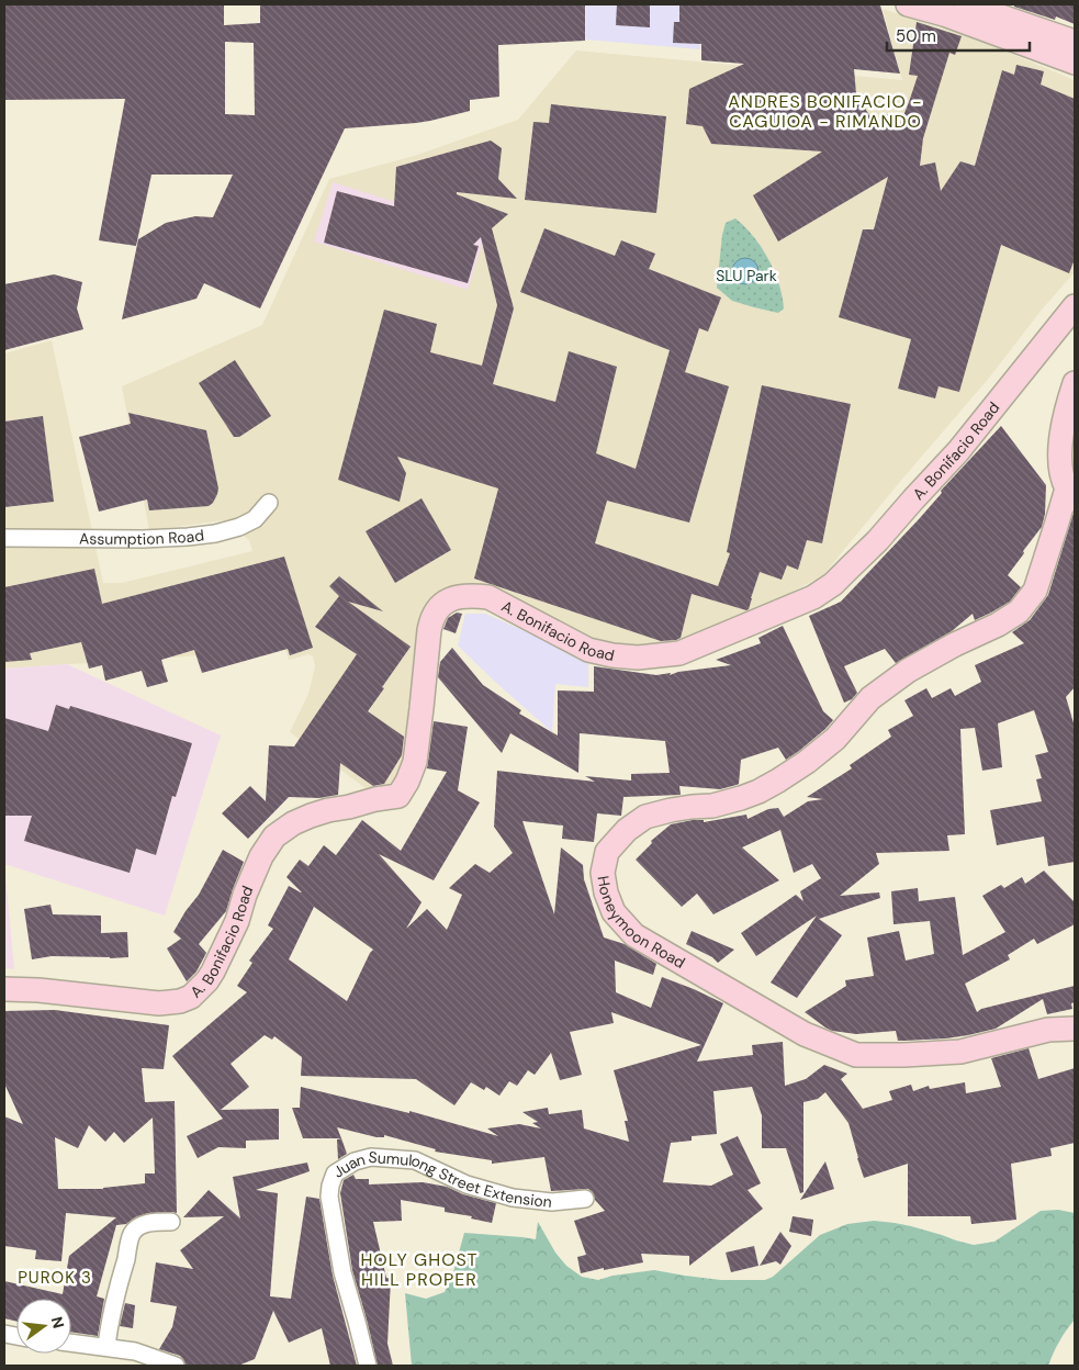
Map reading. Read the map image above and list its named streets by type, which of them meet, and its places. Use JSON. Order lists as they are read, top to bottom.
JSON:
{
  "streets": {
    "main road": ["A. Bonifacio Road", "Honeymoon Road"],
    "street": ["Assumption Road", "Juan Sumulong Street Extension"]
  },
  "districts": ["ANDRES BONIFACIO - CAGUIOA - RIMANDO", "HOLY GHOST HILL PROPER", "PUROK 3"],
  "parks": ["SLU Park"],
  "scale_bar": "50 m",
  "north": "right"
}
